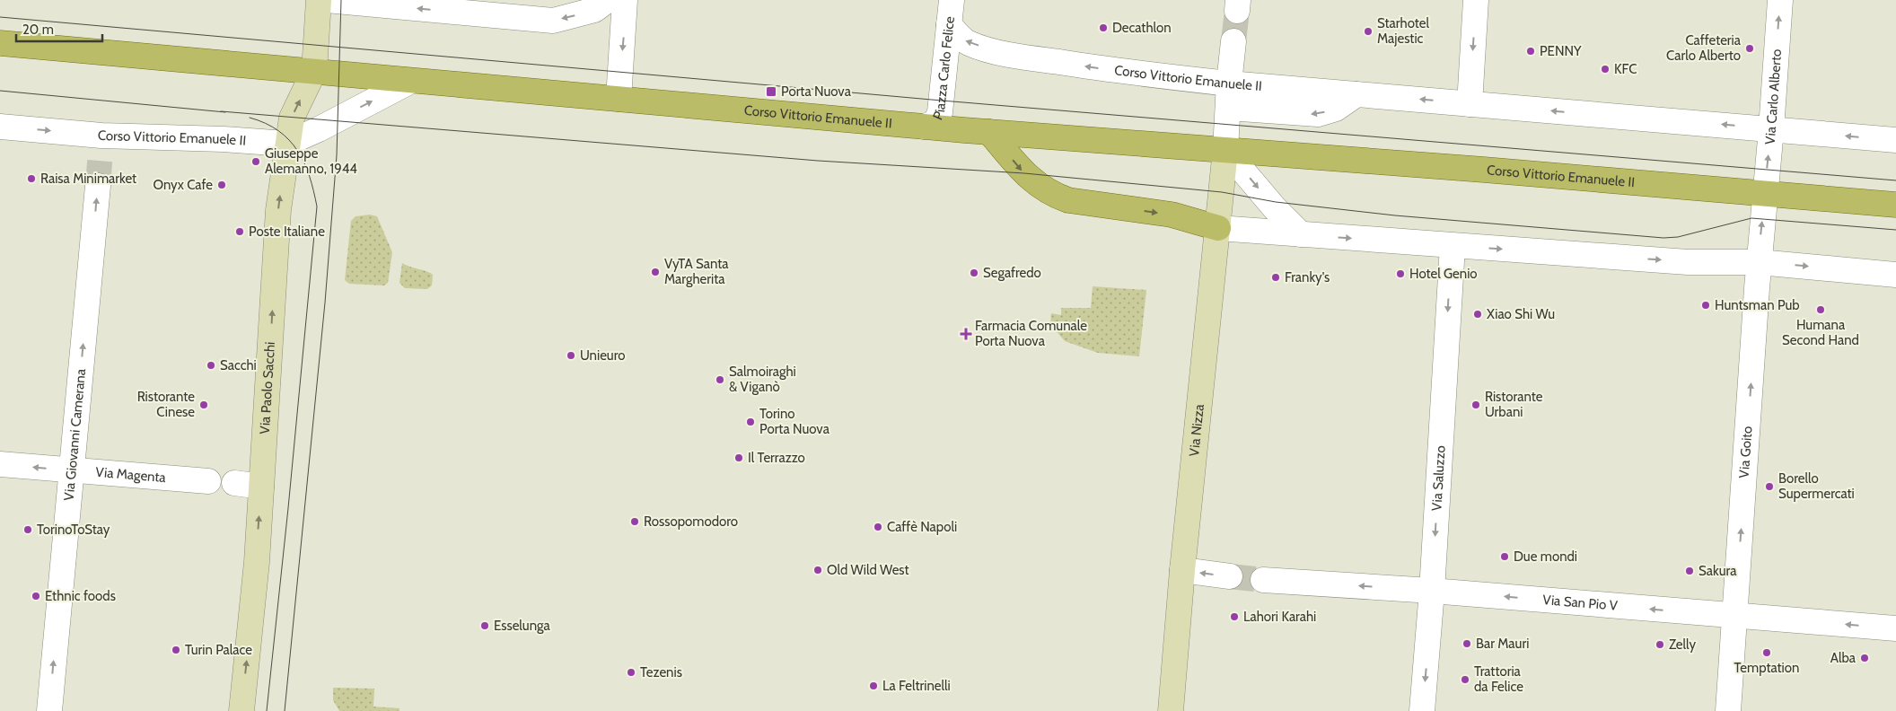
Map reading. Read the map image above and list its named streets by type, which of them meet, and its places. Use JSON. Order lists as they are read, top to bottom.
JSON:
{
  "streets": {
    "main road": ["Corso Vittorio Emanuele II"],
    "street": [
      "Piazza Carlo Felice",
      "Via Carlo Alberto",
      "Via Paolo Sacchi",
      "Via Nizza",
      "Via Giovanni Camerana",
      "Via Goito",
      "Via Magenta",
      "Via Saluzzo",
      "Via San Pio V"
    ]
  },
  "crossings": [
    ["Piazza Carlo Felice", "Corso Vittorio Emanuele II"],
    ["Corso Vittorio Emanuele II", "Via Carlo Alberto"],
    ["Corso Vittorio Emanuele II", "Via Paolo Sacchi"],
    ["Corso Vittorio Emanuele II", "Via Nizza"],
    ["Corso Vittorio Emanuele II", "Via Goito"],
    ["Via Carlo Alberto", "Via Goito"],
    ["Via Giovanni Camerana", "Via Magenta"],
    ["Via Goito", "Via San Pio V"],
    ["Via Saluzzo", "Via San Pio V"]
  ],
  "one_way": [
    "Via Carlo Alberto",
    "Via Paolo Sacchi",
    "Via Giovanni Camerana",
    "Via Goito",
    "Via Saluzzo",
    "Via San Pio V"
  ],
  "places": {
    "other": [
      "Decathlon",
      "Starhotel Majestic",
      "Caffeteria Carlo Alberto",
      "PENNY",
      "KFC",
      "Giuseppe Alemanno, 1944",
      "Raisa Minimarket",
      "Onyx Cafe",
      "Poste Italiane",
      "VyTA Santa Margherita",
      "Segafredo",
      "Hotel Genio",
      "Franky's",
      "Huntsman Pub",
      "Humana Second Hand",
      "Xiao Shi Wu",
      "Unieuro",
      "Sacchi",
      "Salmoiraghi & Viganò",
      "Ristorante Cinese",
      "Ristorante Urbani",
      "Torino Porta Nuova",
      "Il Terrazzo",
      "Borello Supermercati",
      "Rossopomodoro",
      "Caffè Napoli",
      "TorinoToStay",
      "Due mondi",
      "Old Wild West",
      "Sakura",
      "Ethnic foods",
      "Lahori Karahi",
      "Esselunga",
      "Bar Mauri",
      "Zelly",
      "Turin Palace",
      "Temptation",
      "Alba",
      "Tezenis",
      "Trattoria da Felice",
      "La Feltrinelli"
    ],
    "transit": ["Porta Nuova"],
    "health": ["Farmacia Comunale Porta Nuova"]
  },
  "scale_bar": "20 m"
}
